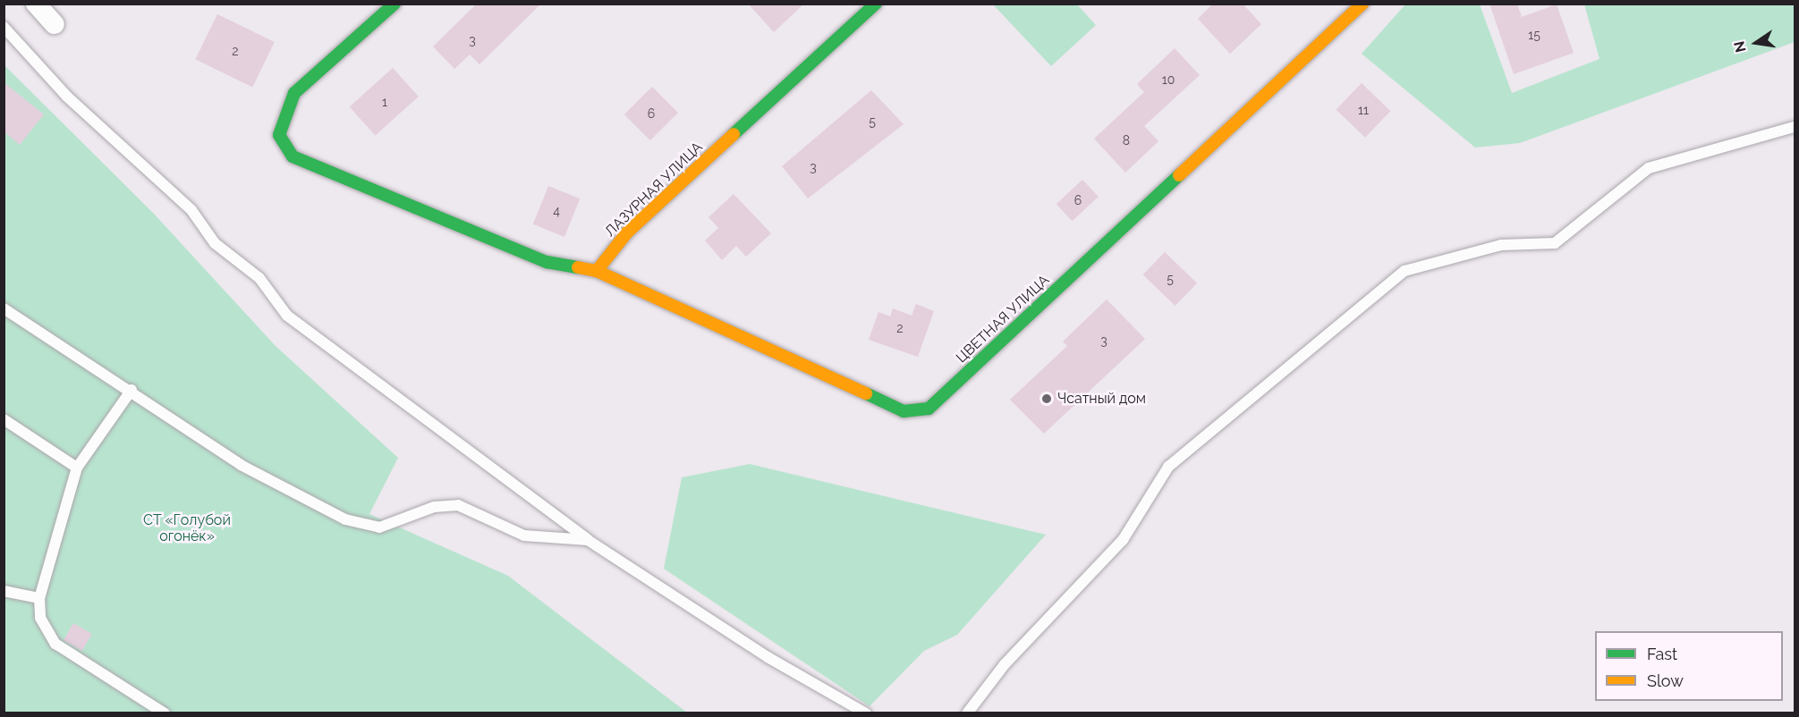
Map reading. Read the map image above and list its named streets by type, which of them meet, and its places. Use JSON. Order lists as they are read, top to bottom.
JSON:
{
  "streets": {
    "street": ["ЛАЗУРНАЯ УЛИЦА", "ЦВЕТНАЯ УЛИЦА"]
  },
  "crossings": [
    ["ЛАЗУРНАЯ УЛИЦА", "ЦВЕТНАЯ УЛИЦА"]
  ],
  "parks": ["СТ «Голубой огонёк»"],
  "places": ["Чсатный дом"],
  "house_numbers": [
    "15",
    "3",
    "2",
    "10",
    "1",
    "11",
    "6",
    "5",
    "8",
    "3",
    "6",
    "4",
    "5",
    "2",
    "3"
  ],
  "legend": ["Fast", "Slow"],
  "north": "left"
}
